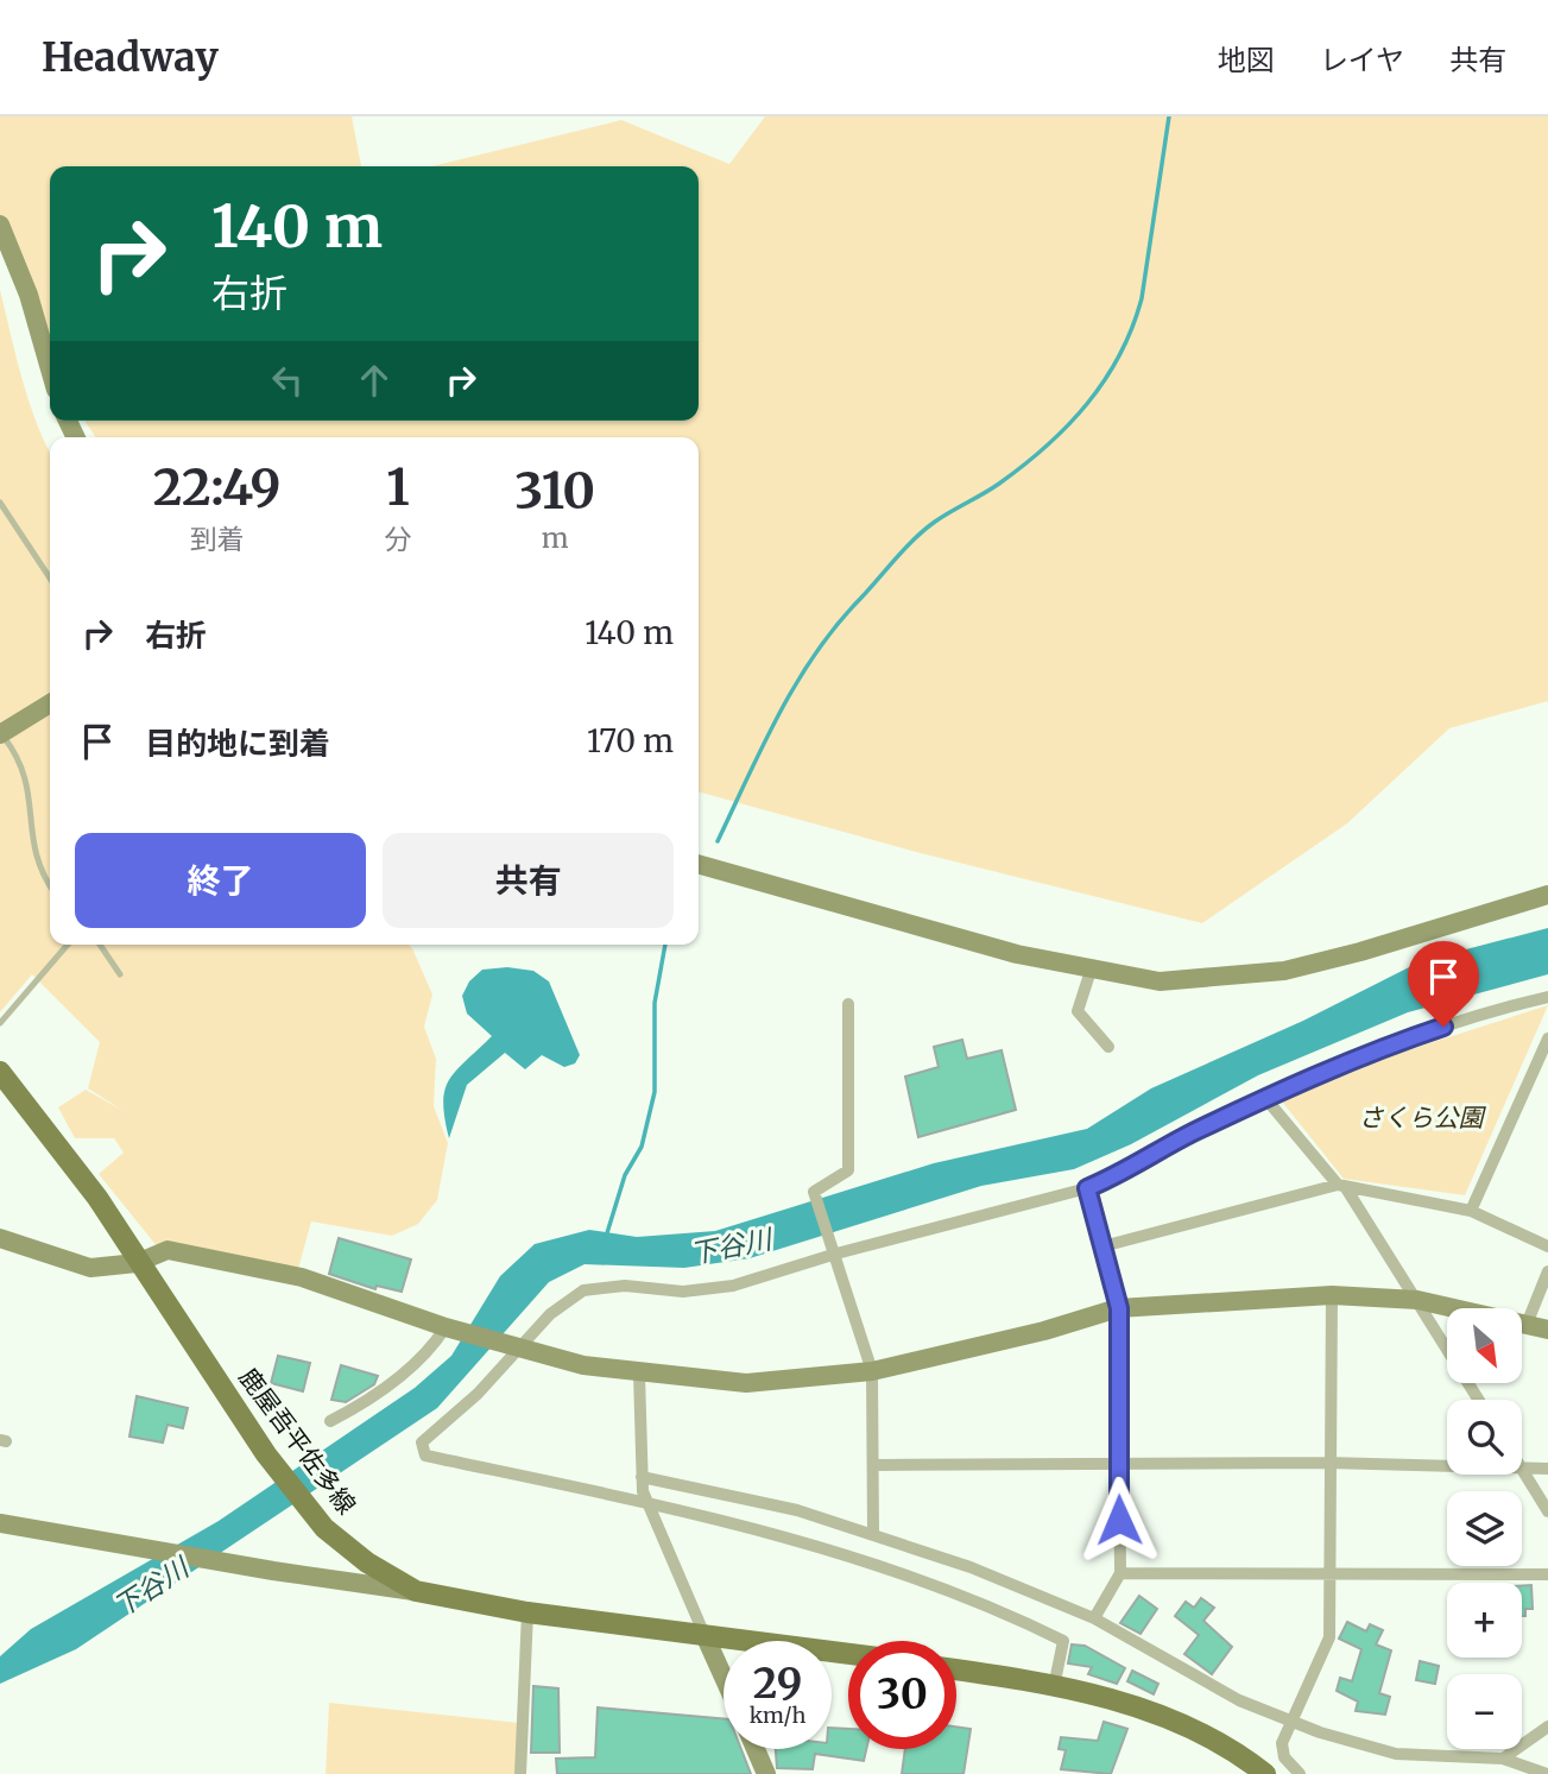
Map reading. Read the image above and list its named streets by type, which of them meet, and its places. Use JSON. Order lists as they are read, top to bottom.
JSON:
{
  "streets": {
    "main road": ["鹿屋吾平佐多線"]
  },
  "water": ["下谷川"],
  "parks": ["さくら公園"],
  "north": "bottom right",
  "page": {
    "header": "Headway",
    "nav": ["地図", "レイヤ", "共有"],
    "turn": ["140 m", "右折"],
    "eta": [
      "22:49",
      "到着",
      "1",
      "分",
      "310",
      "m"
    ],
    "list": [
      {
        "name": "右折",
        "value": "140 m"
      },
      {
        "name": "目的地に到着",
        "value": "170 m"
      }
    ],
    "buttons": ["終了", "共有"],
    "map_buttons": ["+", "−"],
    "speed": "29 km/h",
    "limit": "30"
  }
}
